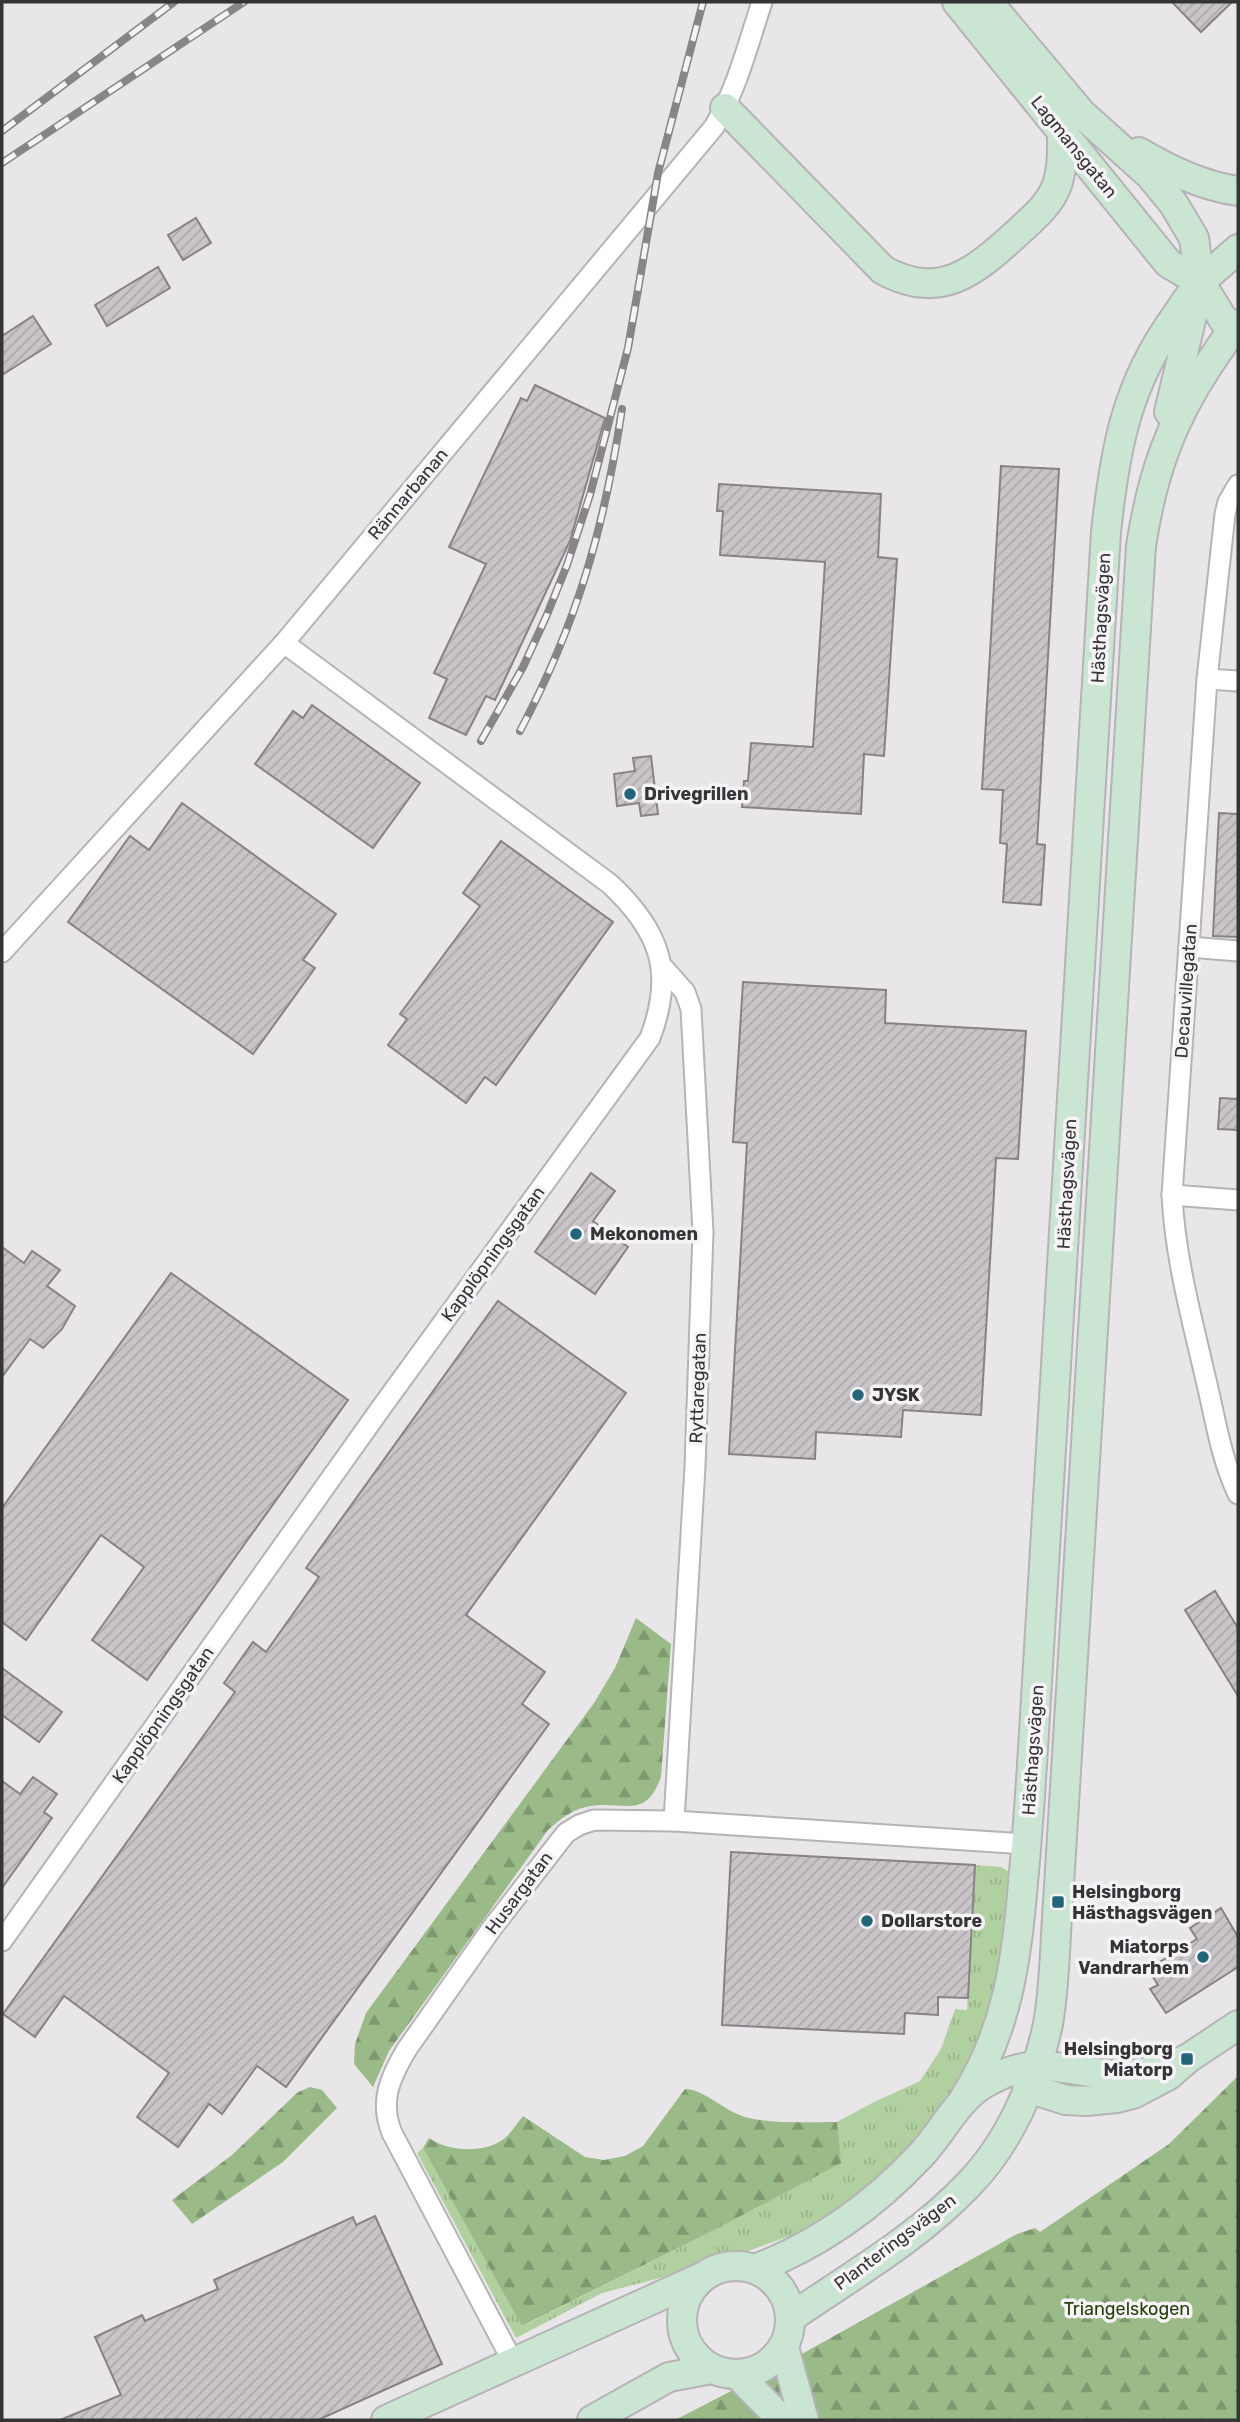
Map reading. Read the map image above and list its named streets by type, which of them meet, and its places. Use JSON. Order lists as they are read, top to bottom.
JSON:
{
  "streets": {
    "main road": ["Lagmansgatan", "Hästhagsvägen", "Planteringsvägen"],
    "street": [
      "Rännarbanan",
      "Decauvillegatan",
      "Kapplöpningsgatan",
      "Ryttaregatan",
      "Husargatan"
    ]
  },
  "crossings": [
    ["Lagmansgatan", "Hästhagsvägen"],
    ["Rännarbanan", "Kapplöpningsgatan"],
    ["Hästhagsvägen", "Husargatan"],
    ["Hästhagsvägen", "Planteringsvägen"],
    ["Kapplöpningsgatan", "Ryttaregatan"],
    ["Ryttaregatan", "Husargatan"]
  ],
  "parks": ["Triangelskogen"],
  "places": {
    "other": [
      "Drivegrillen",
      "Mekonomen",
      "JYSK",
      "Dollarstore",
      "Miatorps Vandrarhem"
    ],
    "transit": ["Helsingborg Hästhagsvägen", "Helsingborg Miatorp"]
  }
}
